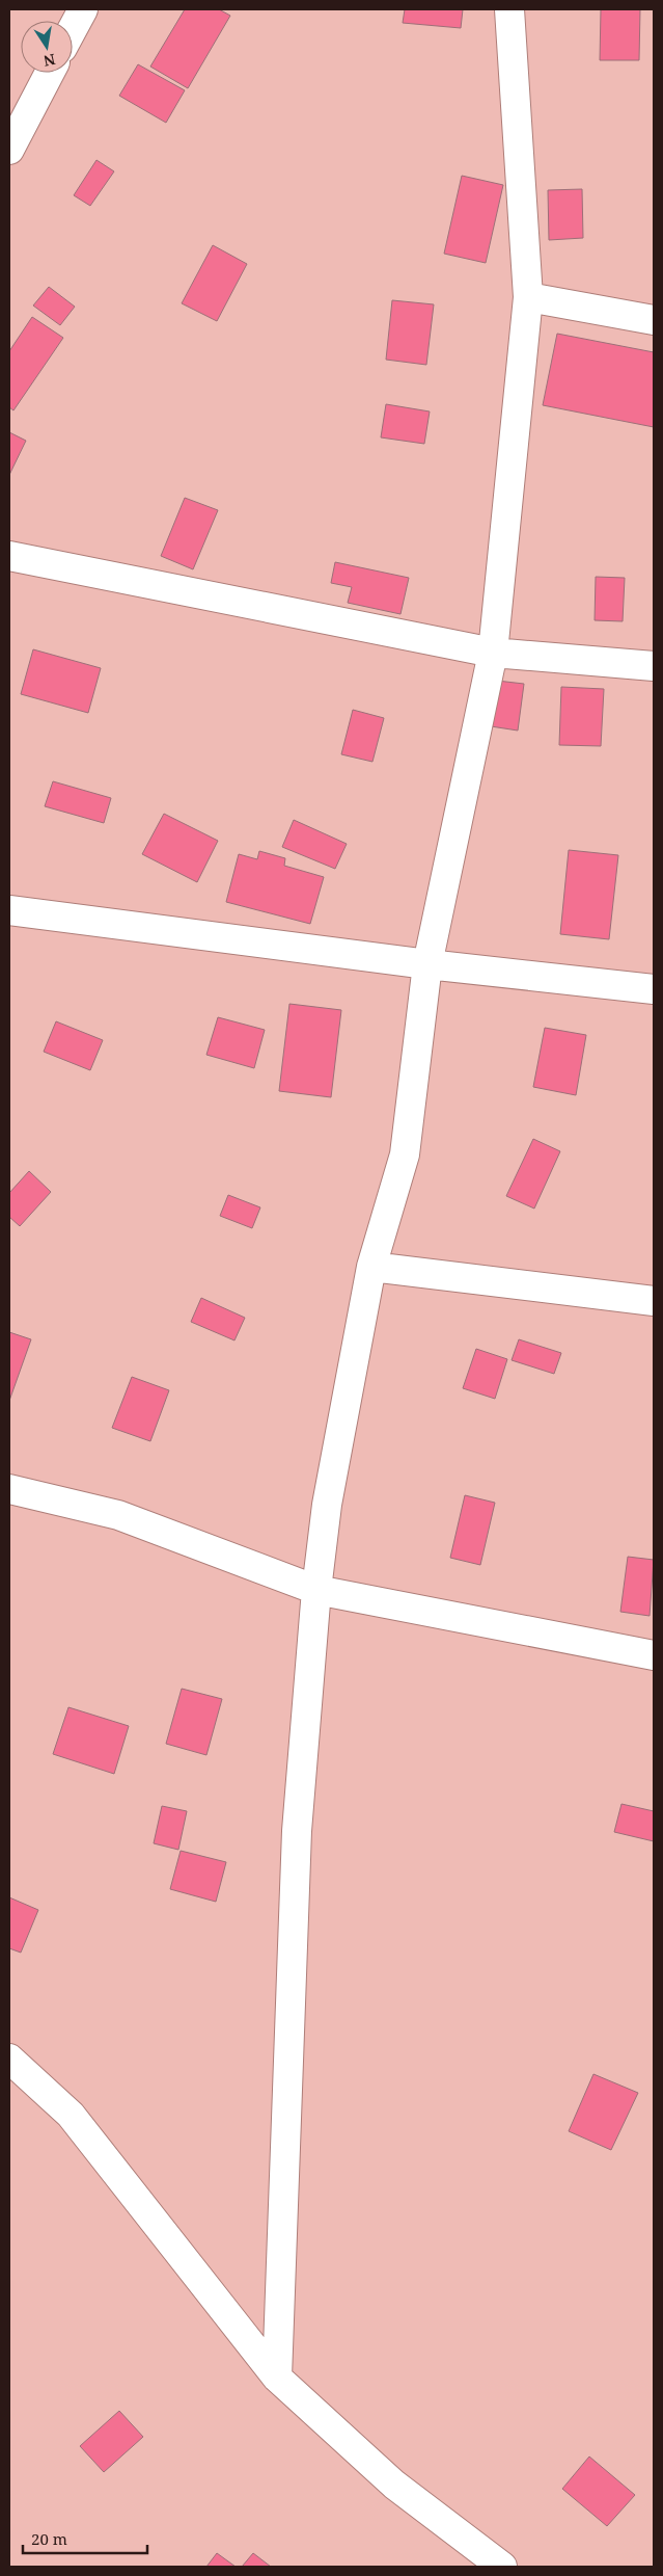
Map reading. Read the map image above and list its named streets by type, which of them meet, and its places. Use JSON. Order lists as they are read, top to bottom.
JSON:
{
  "scale_bar": "20 m",
  "north": "bottom"
}
